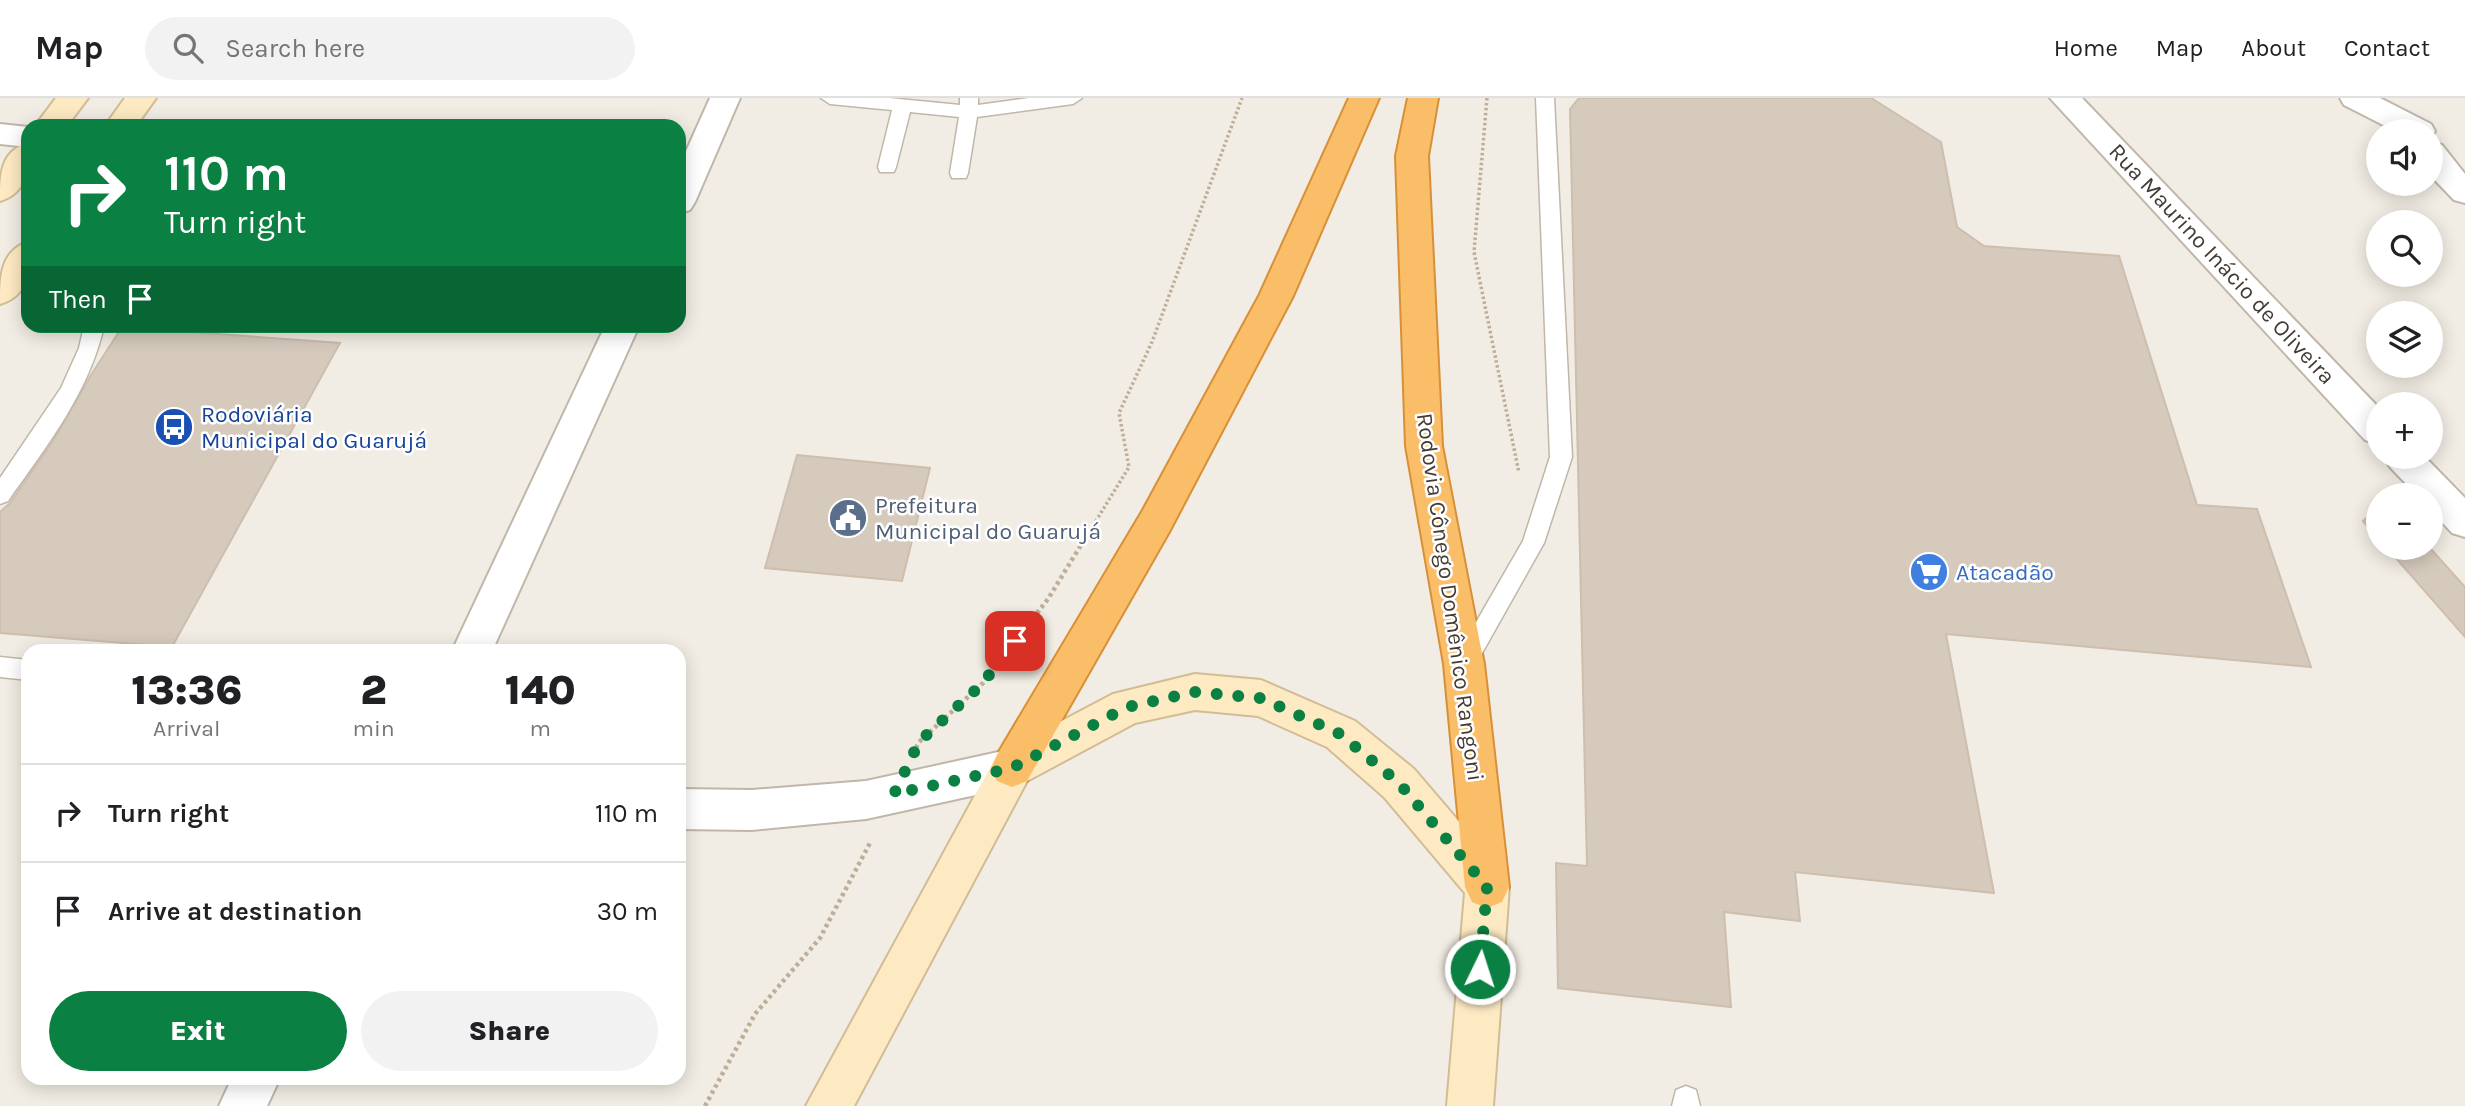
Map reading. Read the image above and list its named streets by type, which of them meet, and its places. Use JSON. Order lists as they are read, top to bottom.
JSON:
{
  "streets": {
    "highway": ["Rodovia Cônego Domênico Rangoni"],
    "street": ["Rua Maurino Inácio de Oliveira"]
  },
  "places": {
    "bus stop": ["Rodoviária Municipal do Guarujá"],
    "public building": ["Prefeitura Municipal do Guarujá"],
    "supermarket": ["Atacadão"]
  },
  "page": {
    "header": "Map",
    "search": "Search here",
    "nav": [
      "Home",
      "Map",
      "About",
      "Contact"
    ],
    "map_buttons": ["+", "−"],
    "turn": ["110 m", "Turn right"],
    "then": "Then",
    "eta": [
      "13:36",
      "Arrival",
      "2",
      "min",
      "140",
      "m"
    ],
    "list": [
      {
        "name": "Turn right",
        "value": "110 m"
      },
      {
        "name": "Arrive at destination",
        "value": "30 m"
      }
    ],
    "buttons": ["Exit", "Share"]
  }
}
